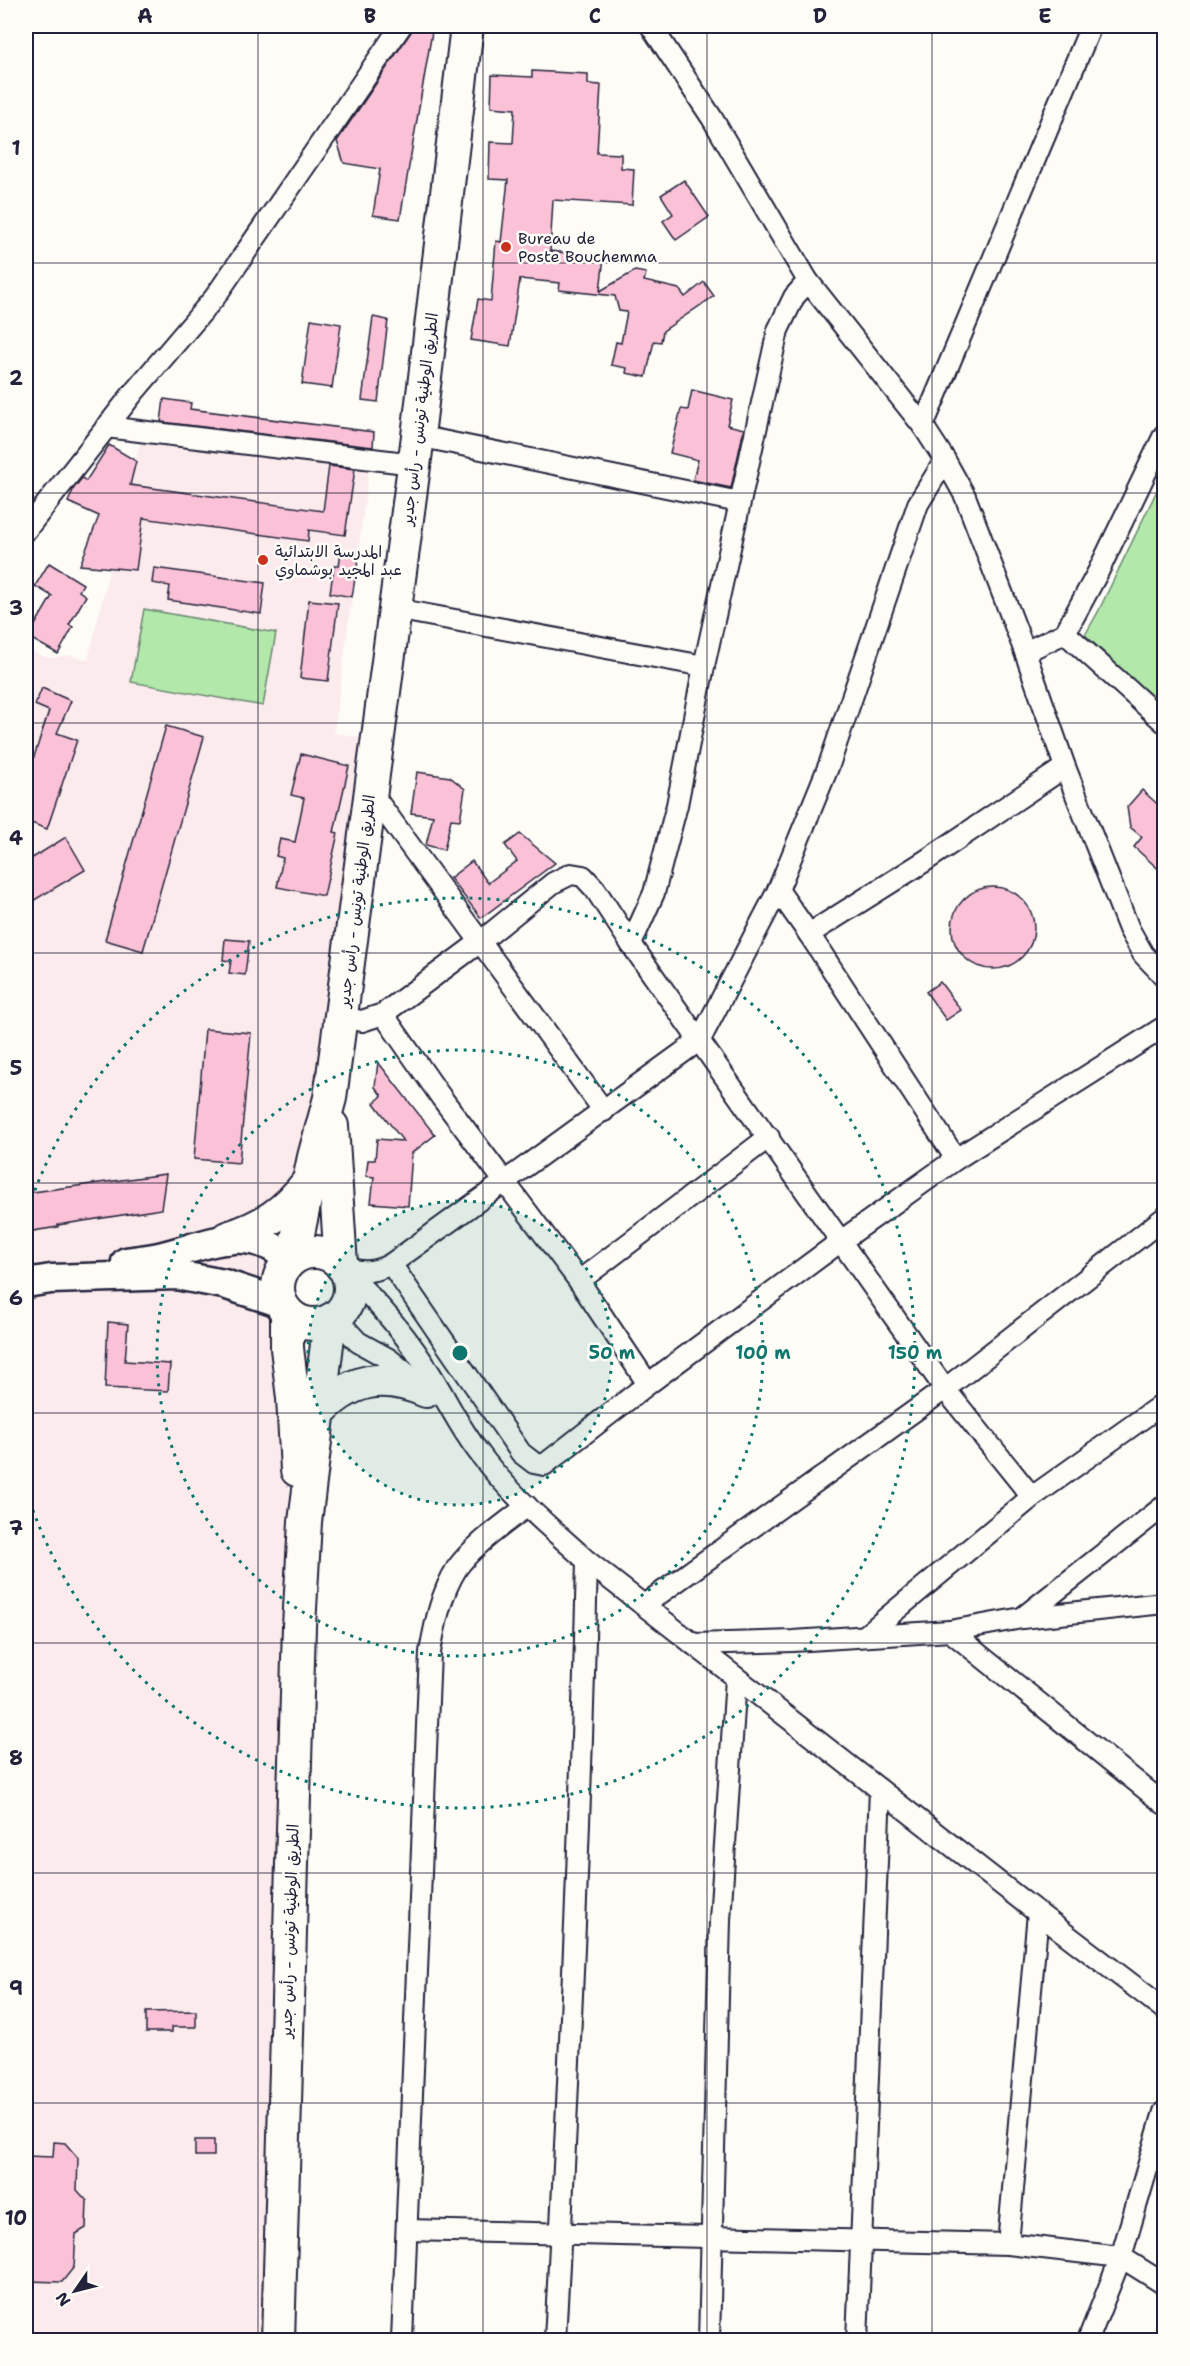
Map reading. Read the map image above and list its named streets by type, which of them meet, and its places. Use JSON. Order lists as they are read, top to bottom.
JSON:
{
  "streets": {
    "main road": ["الطريق الوطنية تونس - رأس جدير"]
  },
  "places": ["Bureau de Poste Bouchemma", "المدرسة الابتدائية عبد المجيد بوشماوي"],
  "north": "bottom left",
  "grid": {
    "columns": [
      "A",
      "B",
      "C",
      "D",
      "E"
    ],
    "rows": [
      "1",
      "2",
      "3",
      "4",
      "5",
      "6",
      "7",
      "8",
      "9",
      "10"
    ]
  },
  "rings": ["50 m", "100 m", "150 m"]
}
